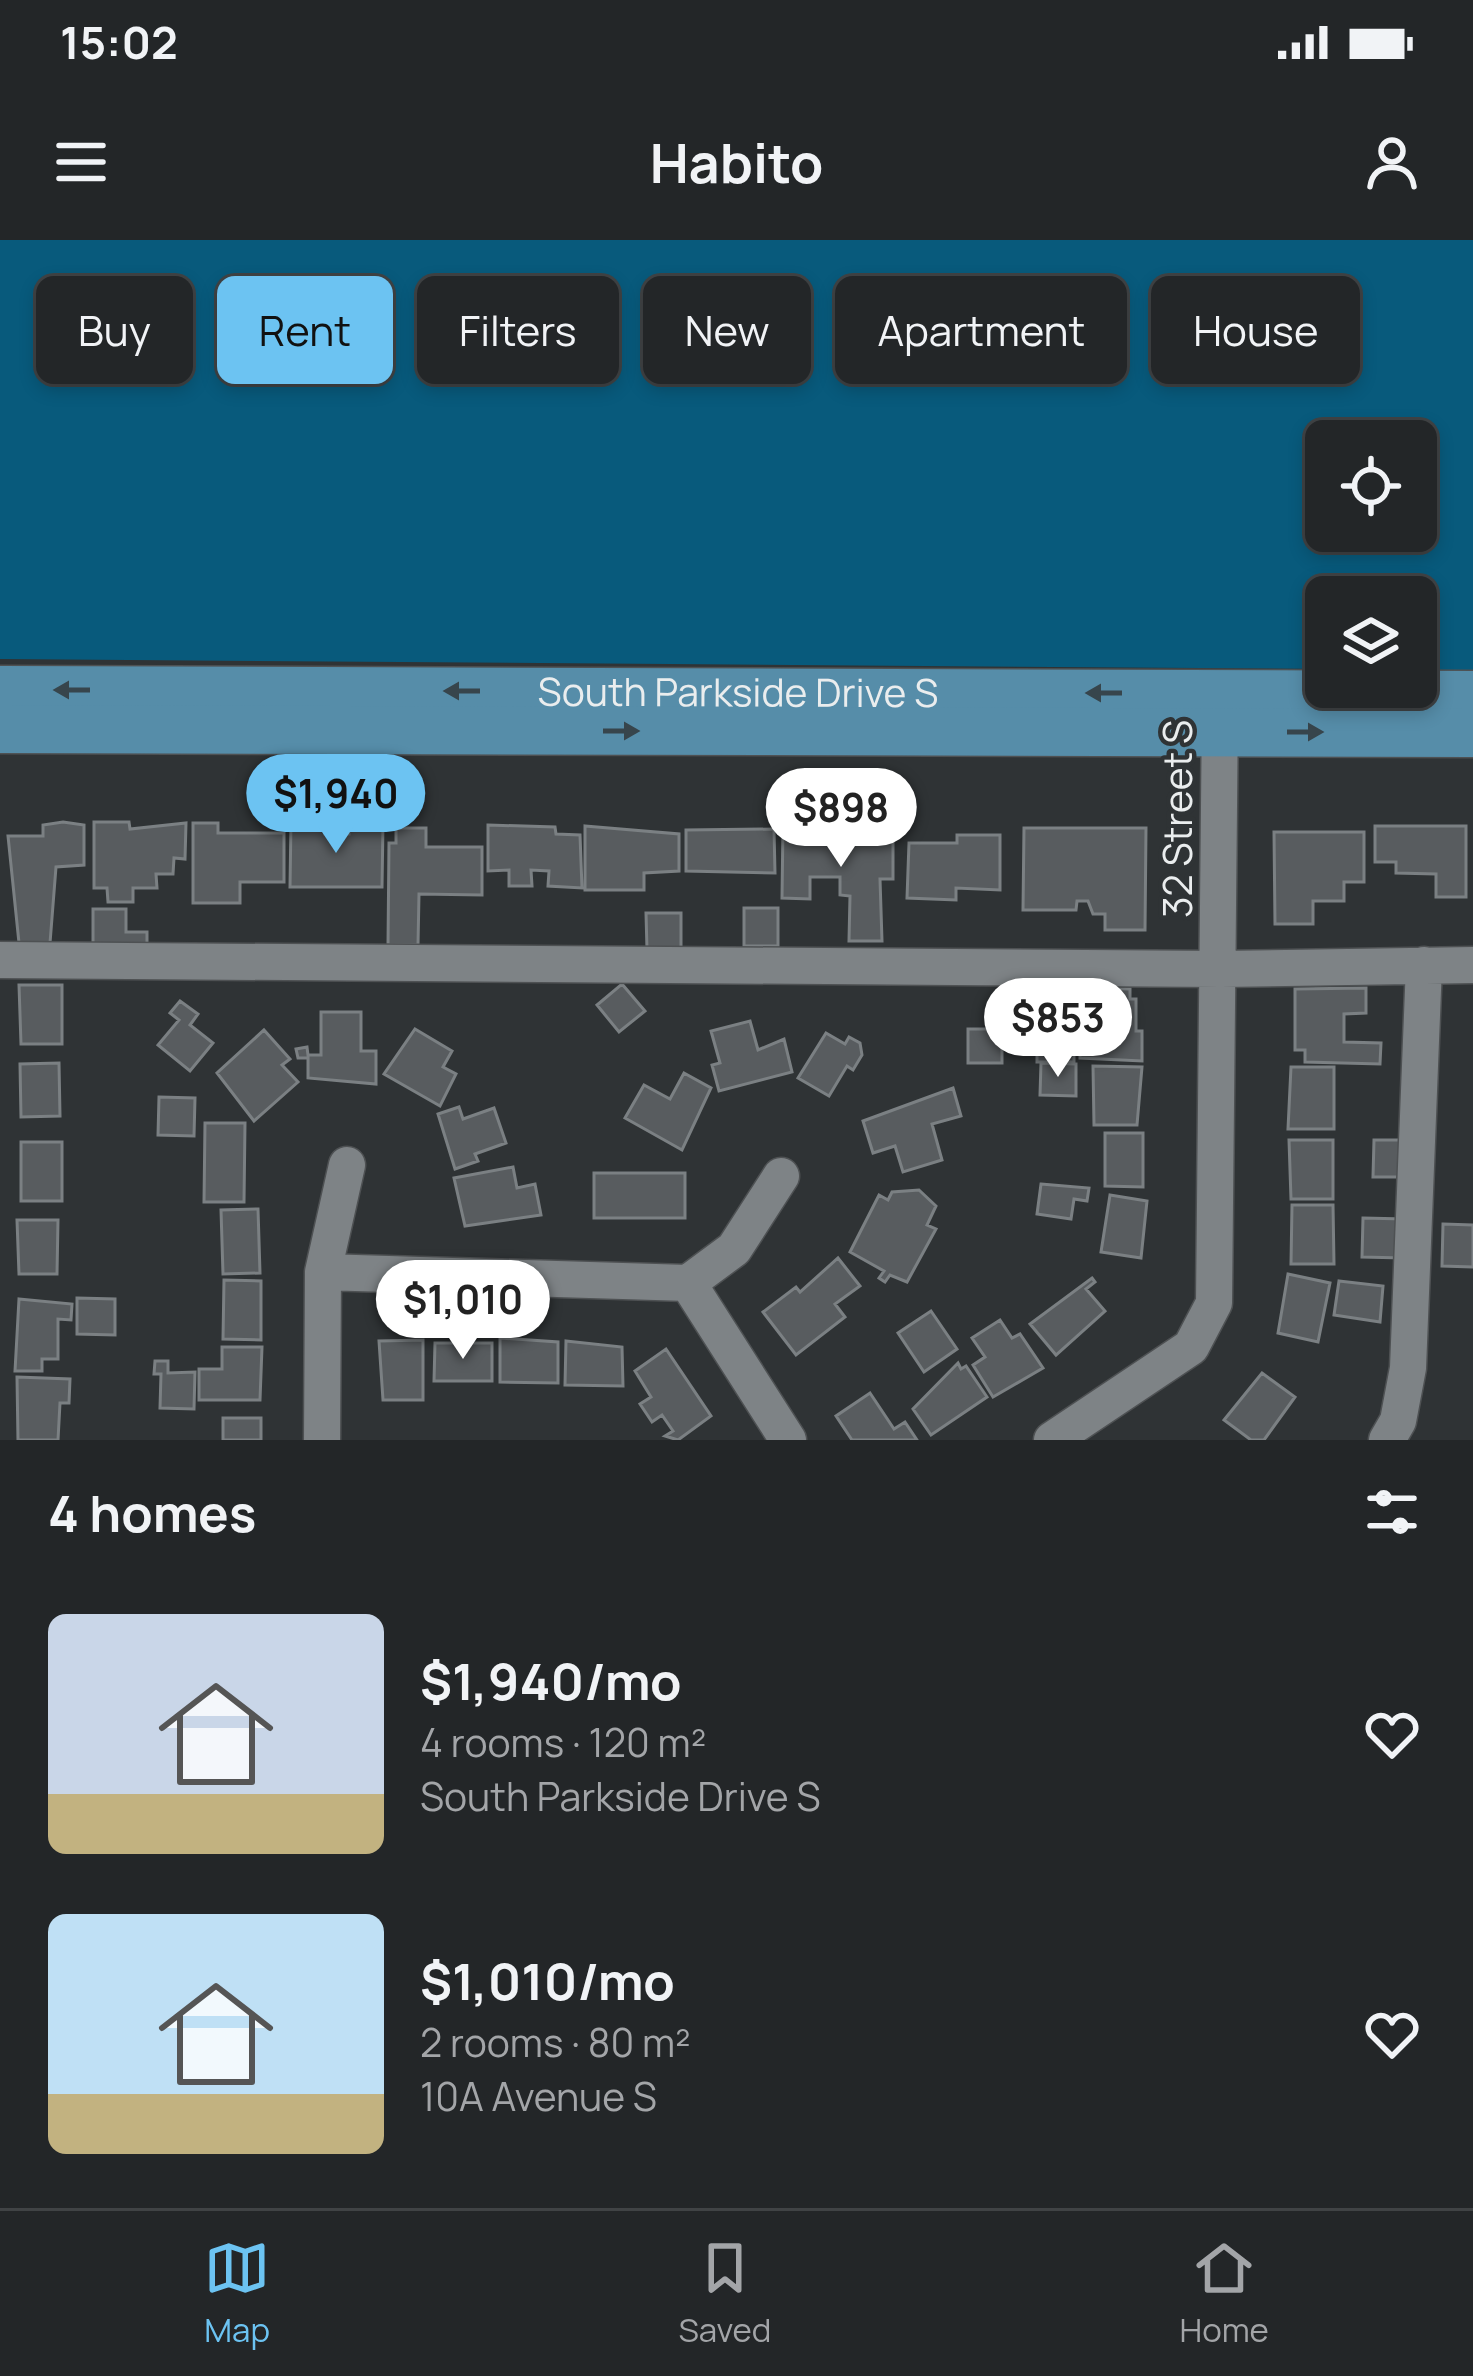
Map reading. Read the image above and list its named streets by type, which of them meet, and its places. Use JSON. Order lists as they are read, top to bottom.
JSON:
{
  "streets": {
    "main road": ["South Parkside Drive S"],
    "street": ["32 Street S"]
  },
  "crossings": [
    ["South Parkside Drive S", "32 Street S"]
  ],
  "page": {
    "status": "15:02",
    "header": "Habito",
    "chip": [
      "Buy",
      "Rent",
      "Filters",
      "New",
      "Apartment",
      "House"
    ],
    "price": [
      "$1,940",
      "$898",
      "$853",
      "$1,010"
    ],
    "heading": "4 homes",
    "list": [
      {
        "name": "$1,940/mo",
        "note": "4 rooms · 120 m² · South Parkside Drive S"
      },
      {
        "name": "$1,010/mo",
        "note": "2 rooms · 80 m² · 10A Avenue S"
      }
    ],
    "tabs": ["Map", "Saved", "Home"]
  }
}
